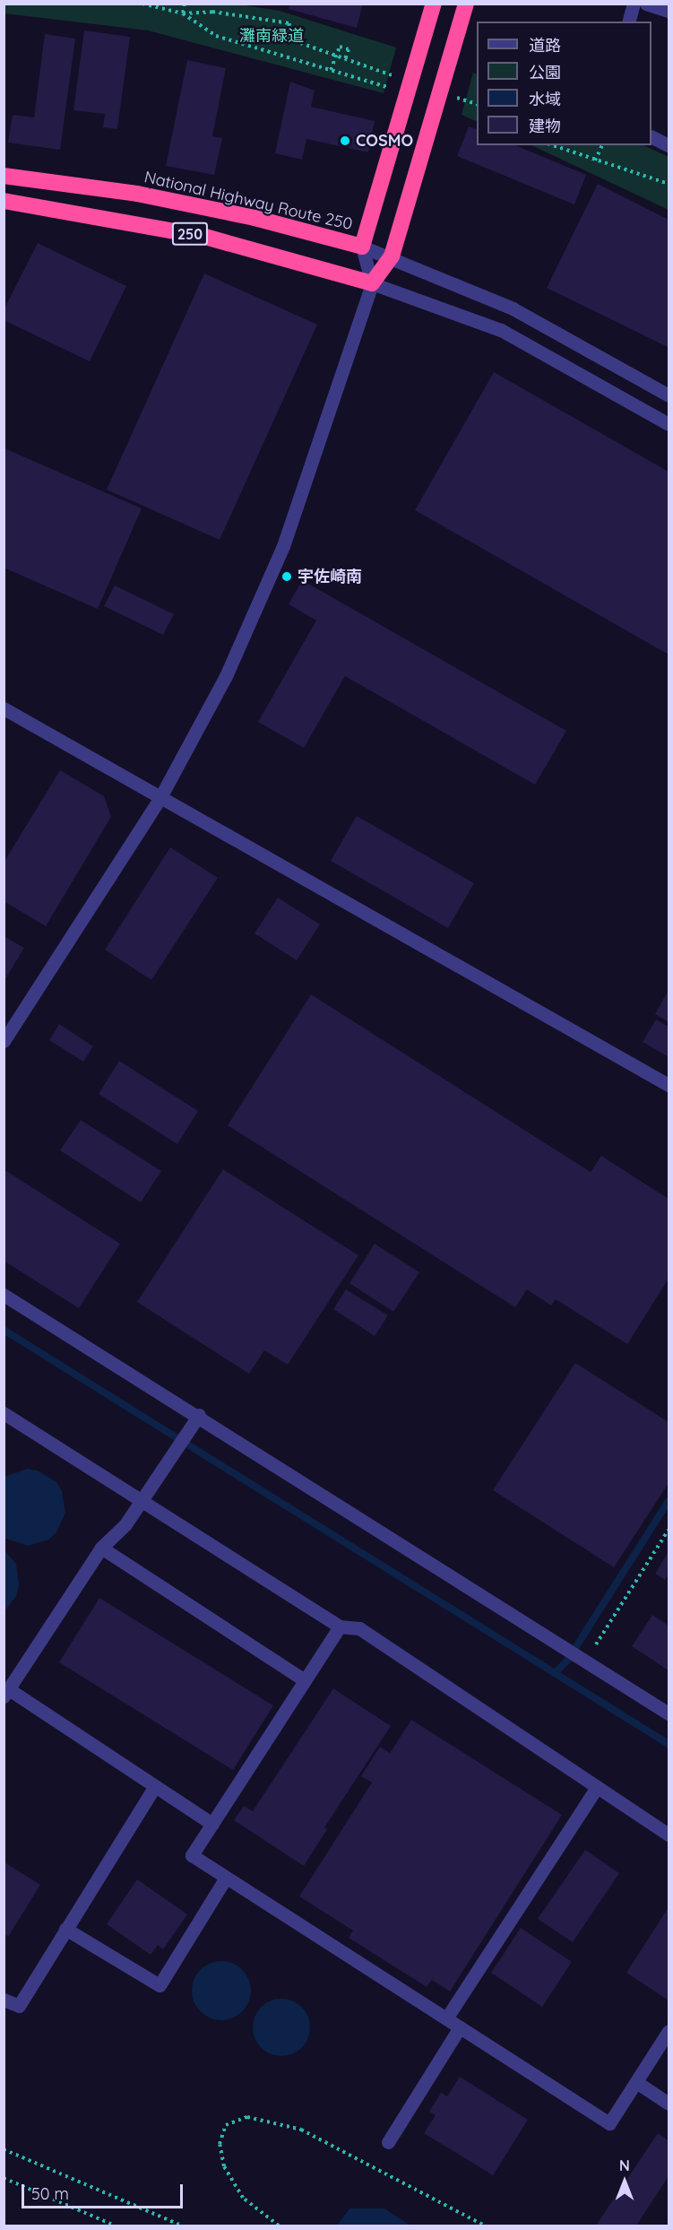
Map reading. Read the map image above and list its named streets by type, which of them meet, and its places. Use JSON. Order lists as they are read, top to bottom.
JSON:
{
  "streets": {
    "highway": ["National Highway Route 250", "250"]
  },
  "parks": ["灘南緑道"],
  "places": ["COSMO", "宇佐崎南"],
  "legend": [
    "道路",
    "公園",
    "水域",
    "建物"
  ],
  "scale_bar": "50 m",
  "north": "top"
}
